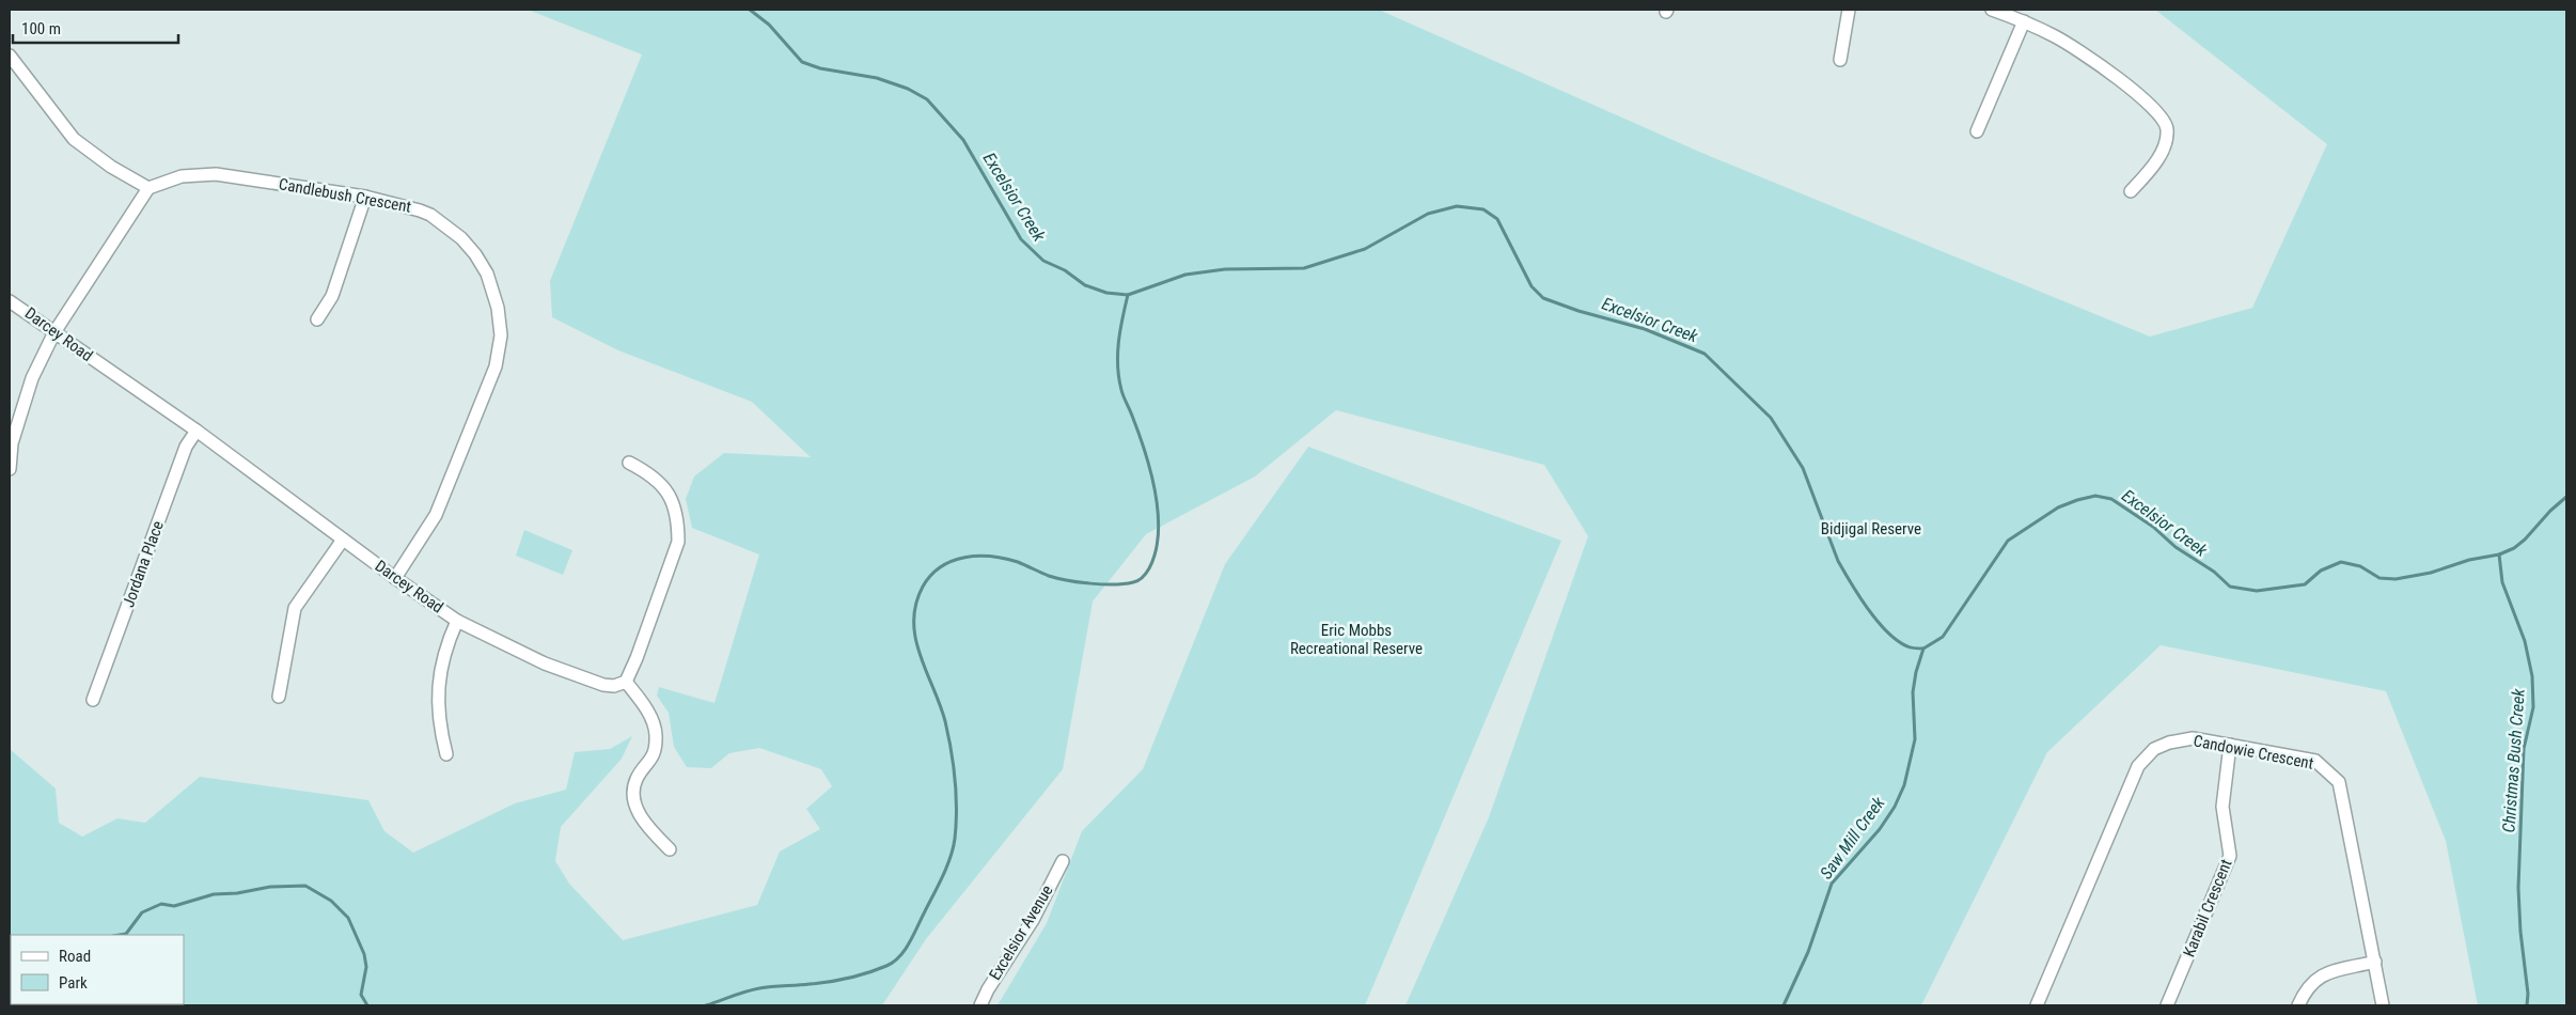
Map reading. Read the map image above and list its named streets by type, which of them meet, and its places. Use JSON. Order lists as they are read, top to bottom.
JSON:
{
  "streets": {
    "street": [
      "Candlebush Crescent",
      "Darcey Road",
      "Jordana Place",
      "Candowie Crescent",
      "Karabil Crescent",
      "Excelsior Avenue"
    ]
  },
  "crossings": [
    ["Candlebush Crescent", "Darcey Road"],
    ["Darcey Road", "Jordana Place"],
    ["Candowie Crescent", "Karabil Crescent"]
  ],
  "water": ["Excelsior Creek", "Christmas Bush Creek", "Saw Mill Creek"],
  "parks": ["Bidjigal Reserve", "Eric Mobbs Recreational Reserve"],
  "legend": ["Road", "Park"],
  "scale_bar": "100 m"
}
